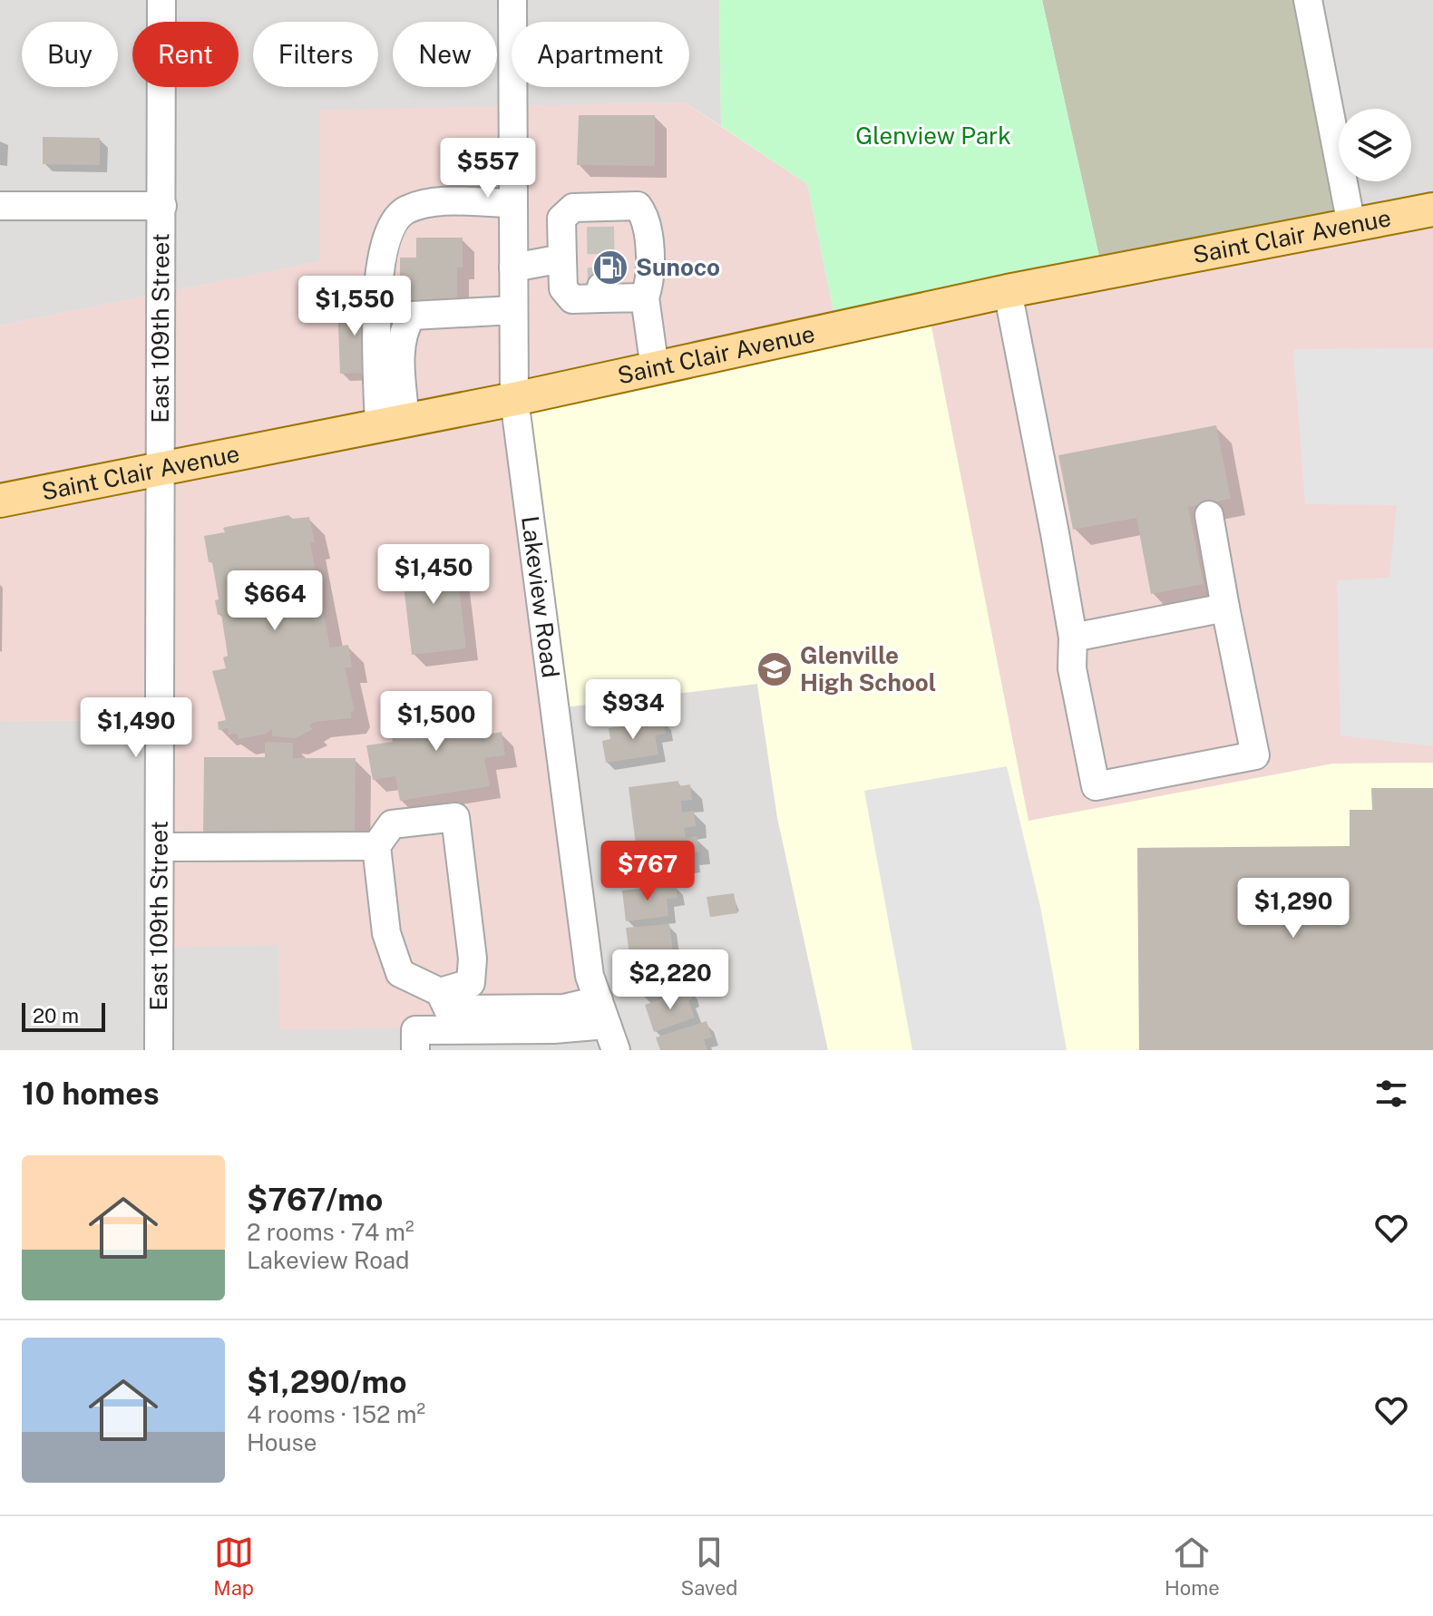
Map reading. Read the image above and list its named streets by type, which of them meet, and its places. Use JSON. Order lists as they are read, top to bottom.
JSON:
{
  "streets": {
    "main road": ["Saint Clair Avenue"],
    "street": ["East 109th Street", "Lakeview Road"]
  },
  "crossings": [
    ["Saint Clair Avenue", "East 109th Street"],
    ["Saint Clair Avenue", "Lakeview Road"]
  ],
  "parks": ["Glenview Park"],
  "places": {
    "fuel station": ["Sunoco"],
    "school or university": ["Glenville High School"]
  },
  "scale_bar": "20 m",
  "page": {
    "chip": [
      "Buy",
      "Rent",
      "Filters",
      "New",
      "Apartment"
    ],
    "price": [
      "$557",
      "$1,550",
      "$1,450",
      "$664",
      "$934",
      "$1,500",
      "$1,490",
      "$767",
      "$1,290",
      "$2,220"
    ],
    "scale": "20 m",
    "heading": "10 homes",
    "list": [
      {
        "name": "$767/mo",
        "note": "2 rooms · 74 m² · Lakeview Road"
      },
      {
        "name": "$1,290/mo",
        "note": "4 rooms · 152 m² · House"
      }
    ],
    "tabs": ["Map", "Saved", "Home"]
  }
}
